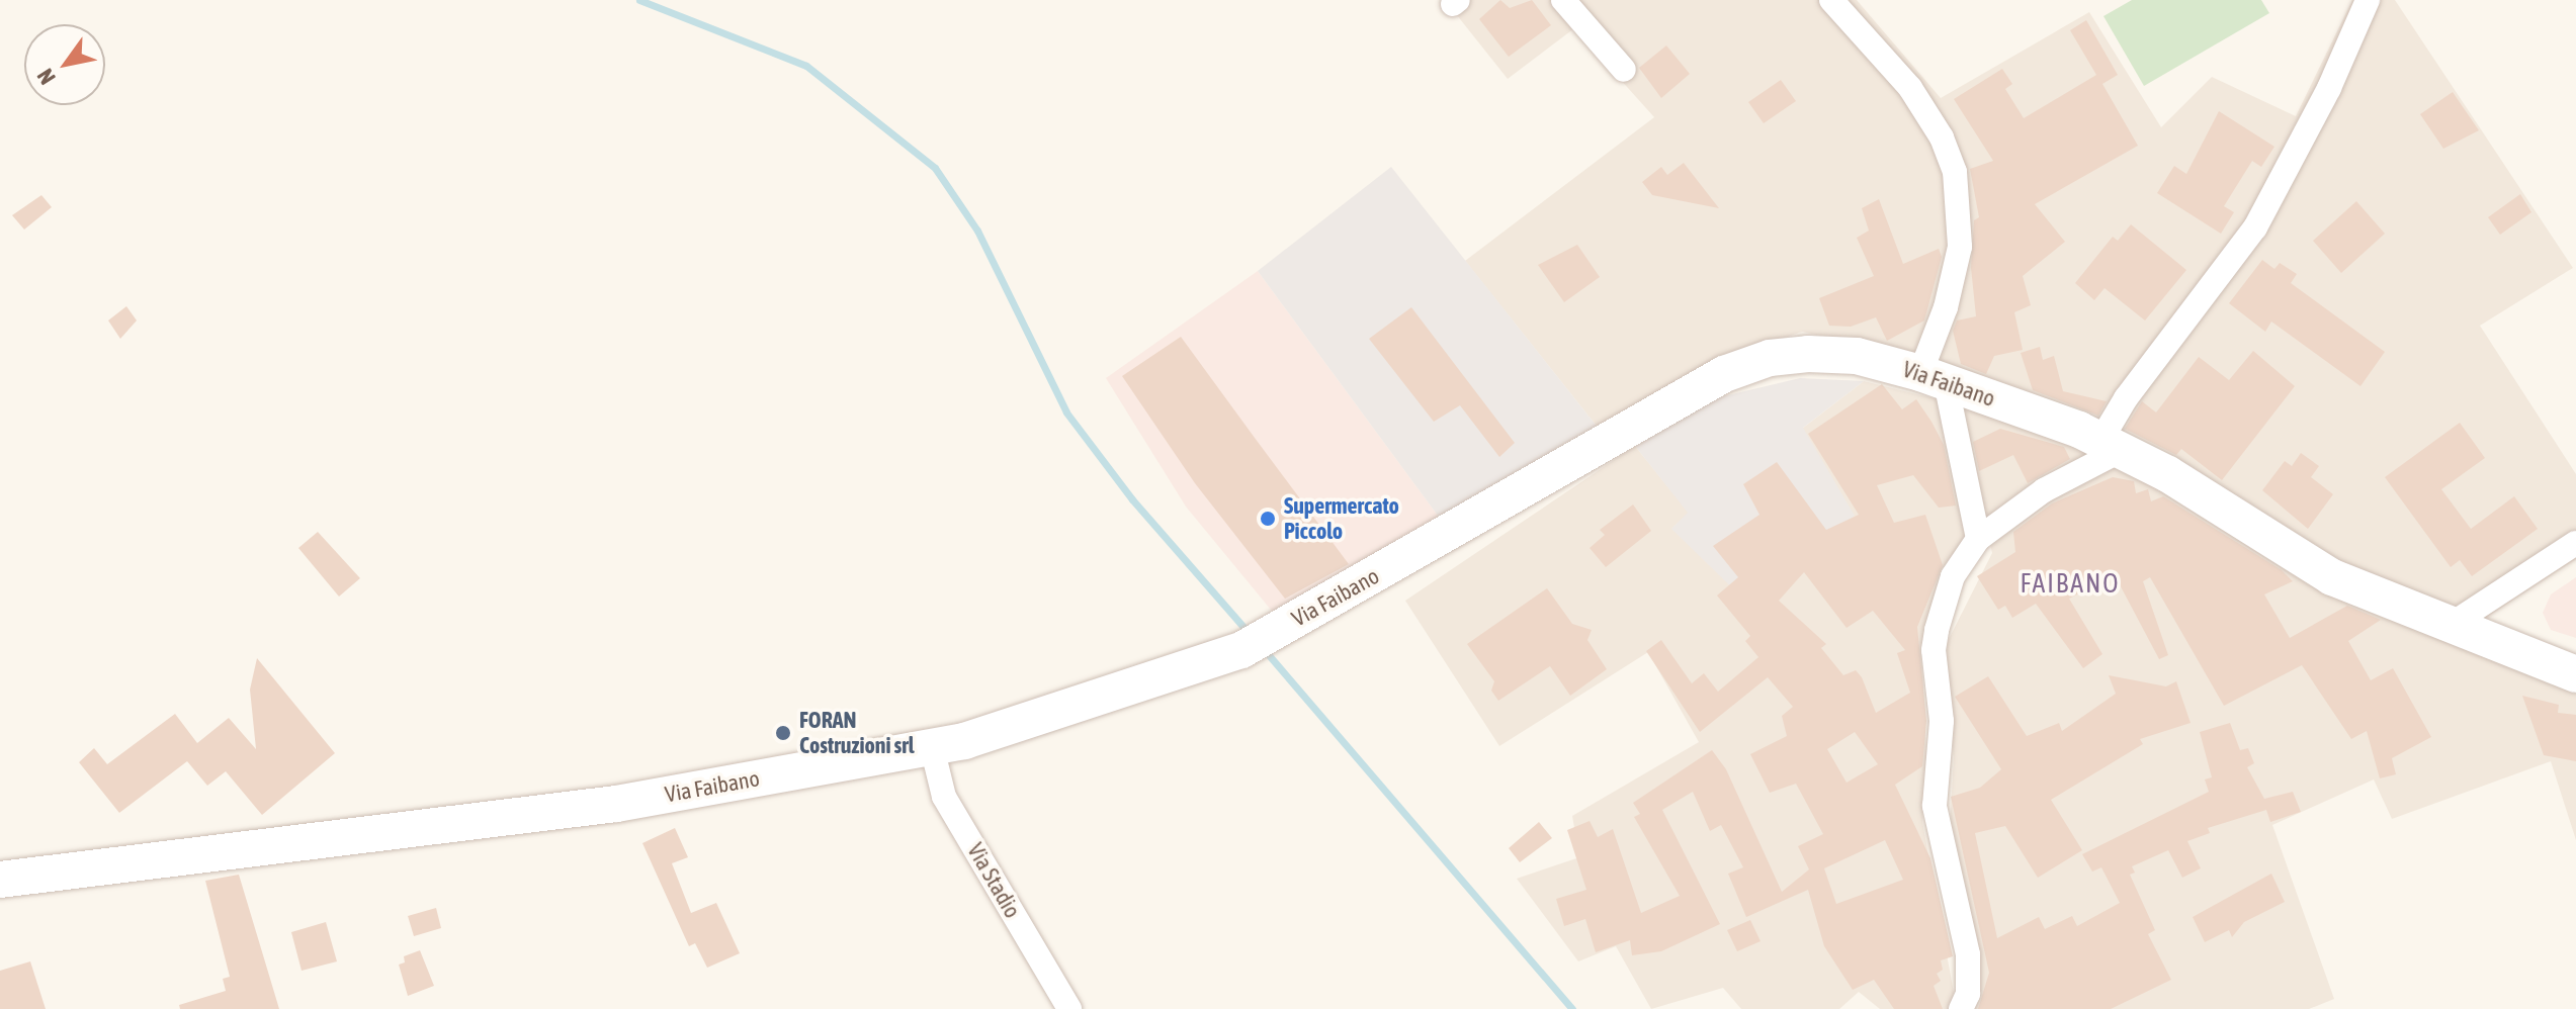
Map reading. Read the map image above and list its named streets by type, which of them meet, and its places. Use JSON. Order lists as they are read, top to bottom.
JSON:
{
  "streets": {
    "street": ["Via Faibano", "Via Stadio"]
  },
  "crossings": [
    ["Via Faibano", "Via Stadio"]
  ],
  "districts": ["FAIBANO"],
  "places": ["Supermercato Piccolo", "FORAN Costruzioni srl"],
  "north": "bottom left"
}
